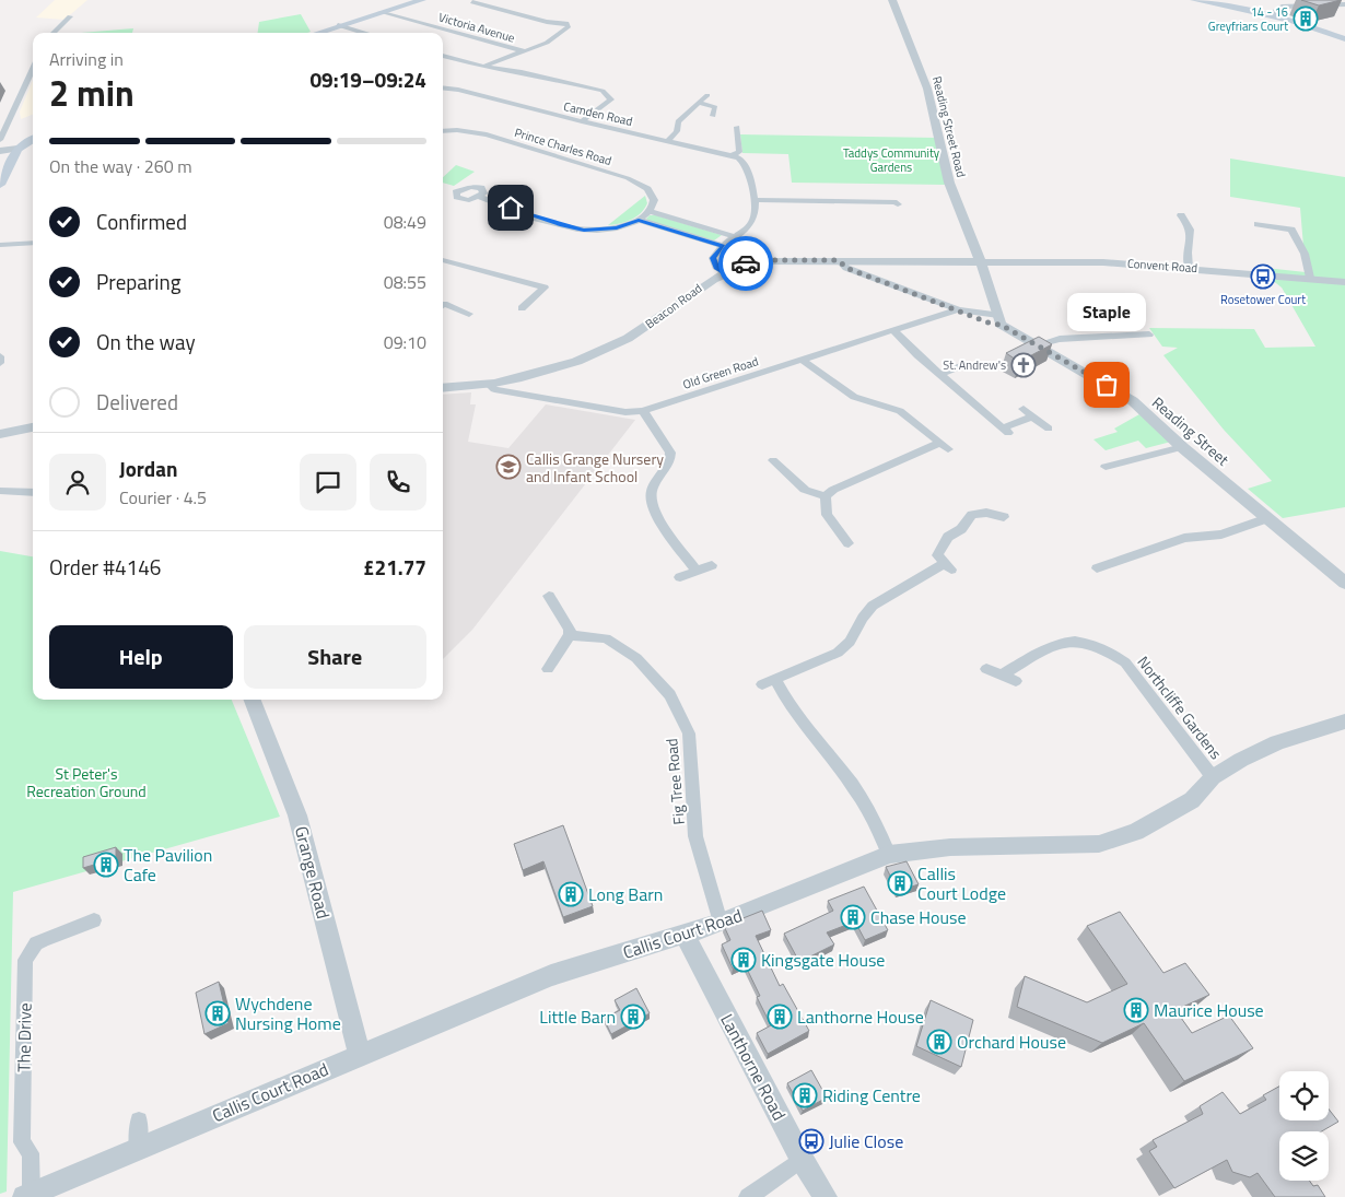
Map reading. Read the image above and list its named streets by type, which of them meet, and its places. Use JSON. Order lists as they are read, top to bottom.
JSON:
{
  "streets": {
    "street": [
      "Victoria Avenue",
      "Camden Road",
      "Reading Street Road",
      "Prince Charles Road",
      "Convent Road",
      "Beacon Road",
      "Old Green Road",
      "Reading Street",
      "Northcliffe Gardens",
      "Fig Tree Road",
      "Grange Road",
      "Callis Court Road",
      "The Drive",
      "Lanthorne Road"
    ]
  },
  "crossings": [
    ["Reading Street Road", "Convent Road"],
    ["Reading Street Road", "Beacon Road"],
    ["Convent Road", "Beacon Road"],
    ["Beacon Road", "Old Green Road"],
    ["Northcliffe Gardens", "Callis Court Road"],
    ["Fig Tree Road", "Callis Court Road"],
    ["Grange Road", "Callis Court Road"],
    ["Callis Court Road", "The Drive"],
    ["Callis Court Road", "Lanthorne Road"]
  ],
  "parks": ["Taddys Community Gardens", "St Peter's Recreation Ground"],
  "places": {
    "building": [
      "14 - 16 Greyfriars Court",
      "The Pavilion Cafe",
      "Callis Court Lodge",
      "Long Barn",
      "Chase House",
      "Kingsgate House",
      "Maurice House",
      "Wychdene Nursing Home",
      "Little Barn",
      "Lanthorne House",
      "Orchard House",
      "Riding Centre"
    ],
    "bus stop": ["Rosetower Court", "Julie Close"],
    "church": ["St. Andrew's"],
    "other": ["Staple"],
    "school or university": ["Callis Grange Nursery and Infant School"]
  },
  "page": {
    "heading": ["2 min", "Arriving in", "09:19–09:24"],
    "panel": [
      "Jordan",
      "Courier · 4.5",
      "Order #4146",
      "£21.77"
    ],
    "bar": "On the way · 260 m",
    "list": [
      ["Confirmed", "08:49"],
      ["Preparing", "08:55"],
      ["On the way", "09:10"],
      "Delivered"
    ],
    "bubble": "Staple",
    "buttons": ["Help", "Share"]
  }
}
